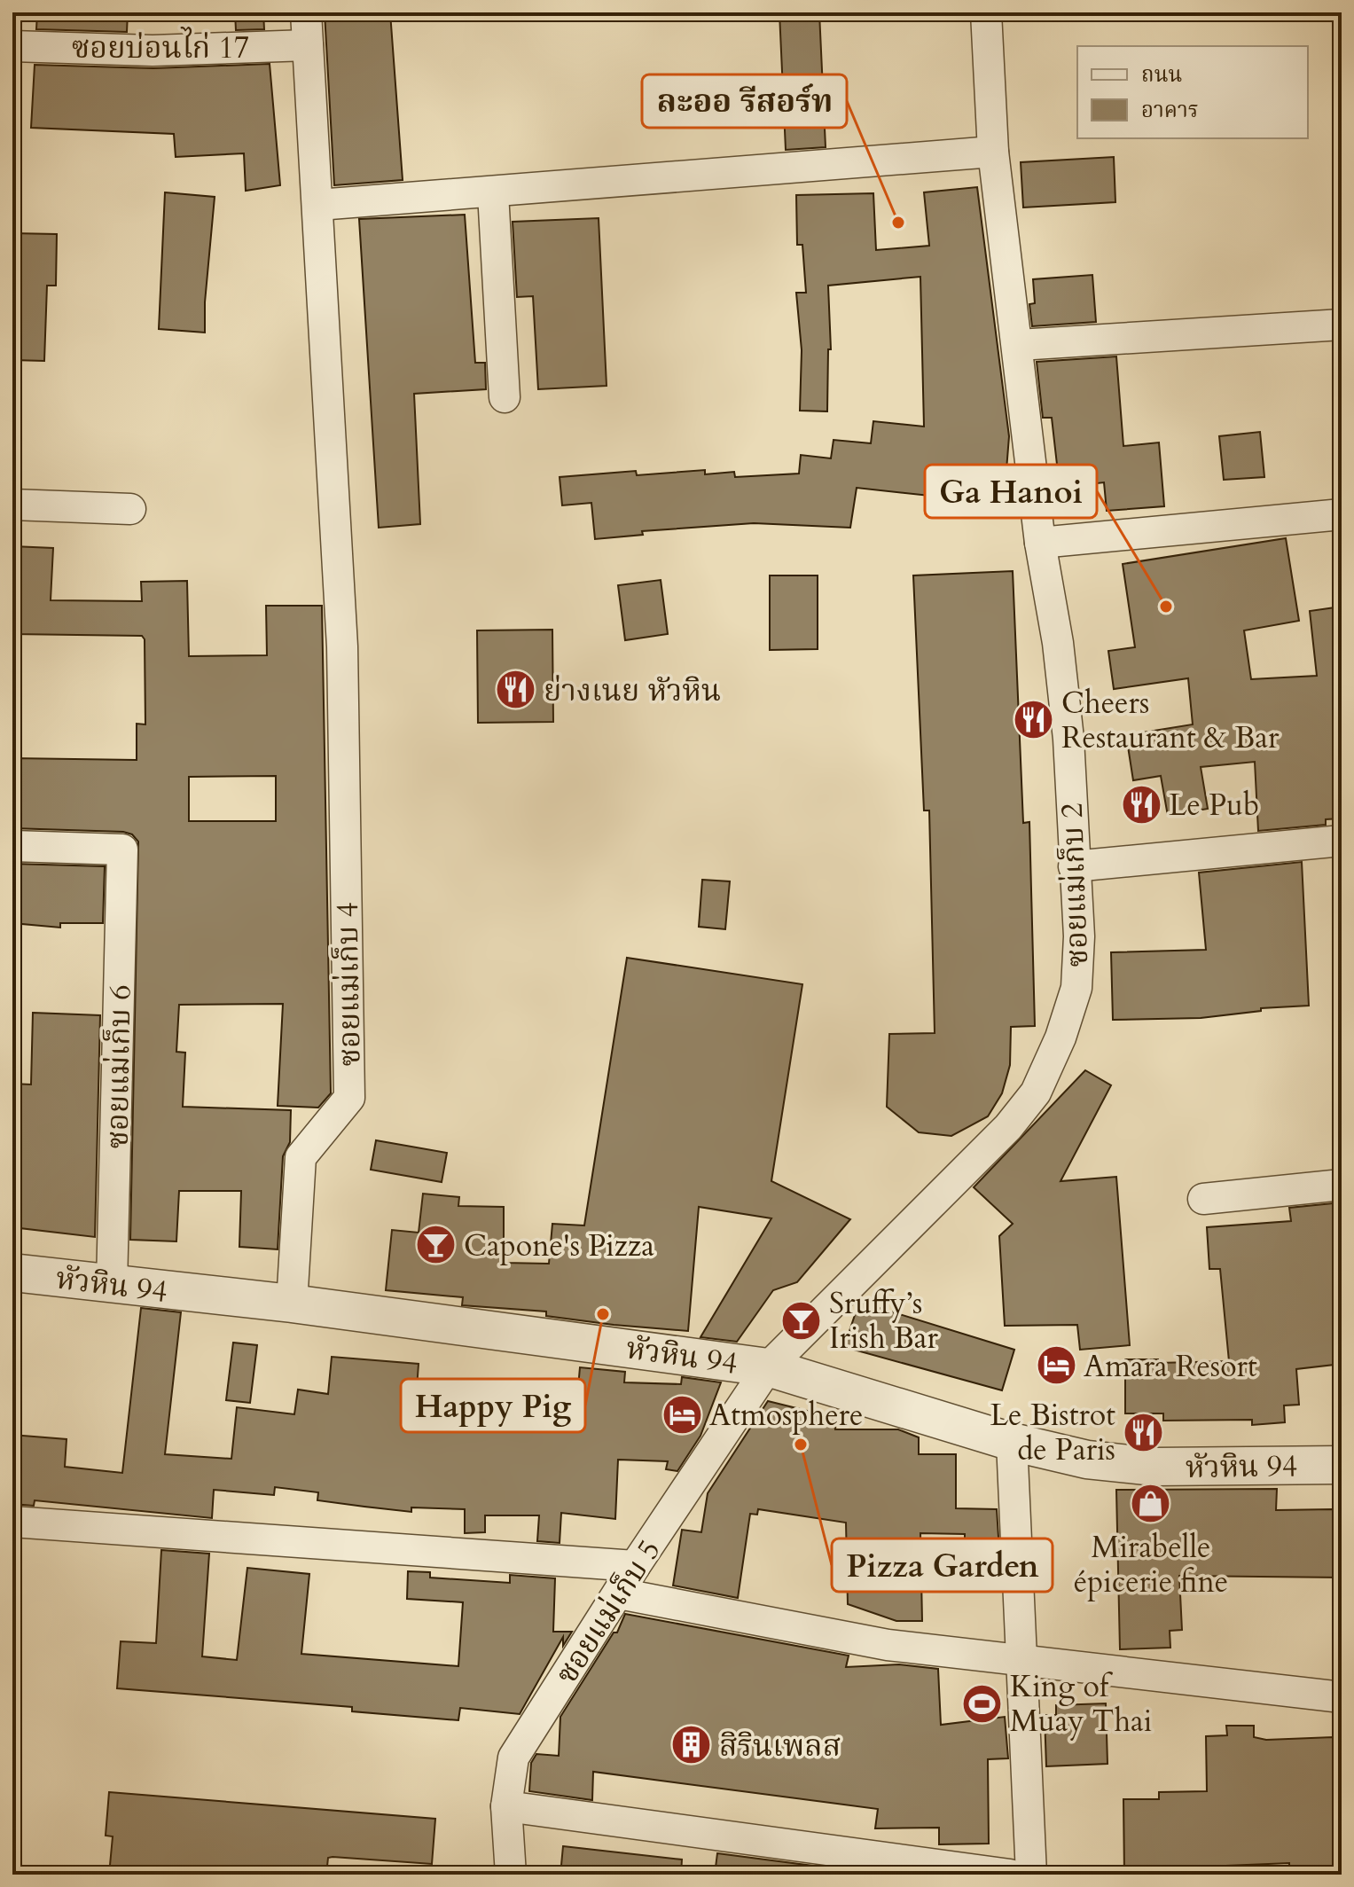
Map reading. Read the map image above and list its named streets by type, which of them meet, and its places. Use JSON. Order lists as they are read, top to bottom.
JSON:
{
  "streets": {
    "street": [
      "ซอยบ่อนไก่ 17",
      "ซอยแม่เก็บ 2",
      "ซอยแม่เก็บ 4",
      "ซอยแม่เก็บ 6",
      "หัวหิน 94",
      "ซอยแม่เก็บ 5"
    ]
  },
  "crossings": [
    ["ซอยบ่อนไก่ 17", "ซอยแม่เก็บ 4"],
    ["ซอยแม่เก็บ 2", "หัวหิน 94"],
    ["ซอยแม่เก็บ 2", "ซอยแม่เก็บ 5"],
    ["ซอยแม่เก็บ 4", "หัวหิน 94"],
    ["ซอยแม่เก็บ 6", "หัวหิน 94"],
    ["หัวหิน 94", "ซอยแม่เก็บ 5"]
  ],
  "places": {
    "other": [
      "ละออ รีสอร์ท",
      "Ga Hanoi",
      "Happy Pig",
      "Pizza Garden"
    ],
    "restaurant": [
      "ย่างเนย หัวหิน",
      "Cheers Restaurant & Bar",
      "Le Pub",
      "Le Bistrot de Paris"
    ],
    "bar": ["Capone's Pizza", "Sruffy’s Irish Bar"],
    "hotel": ["Amara Resort", "Atmosphere"],
    "shop": ["Mirabelle épicerie fine"],
    "sports": ["King of Muay Thai"],
    "building": ["สิรินเพลส"]
  },
  "legend": ["ถนน", "อาคาร"]
}
